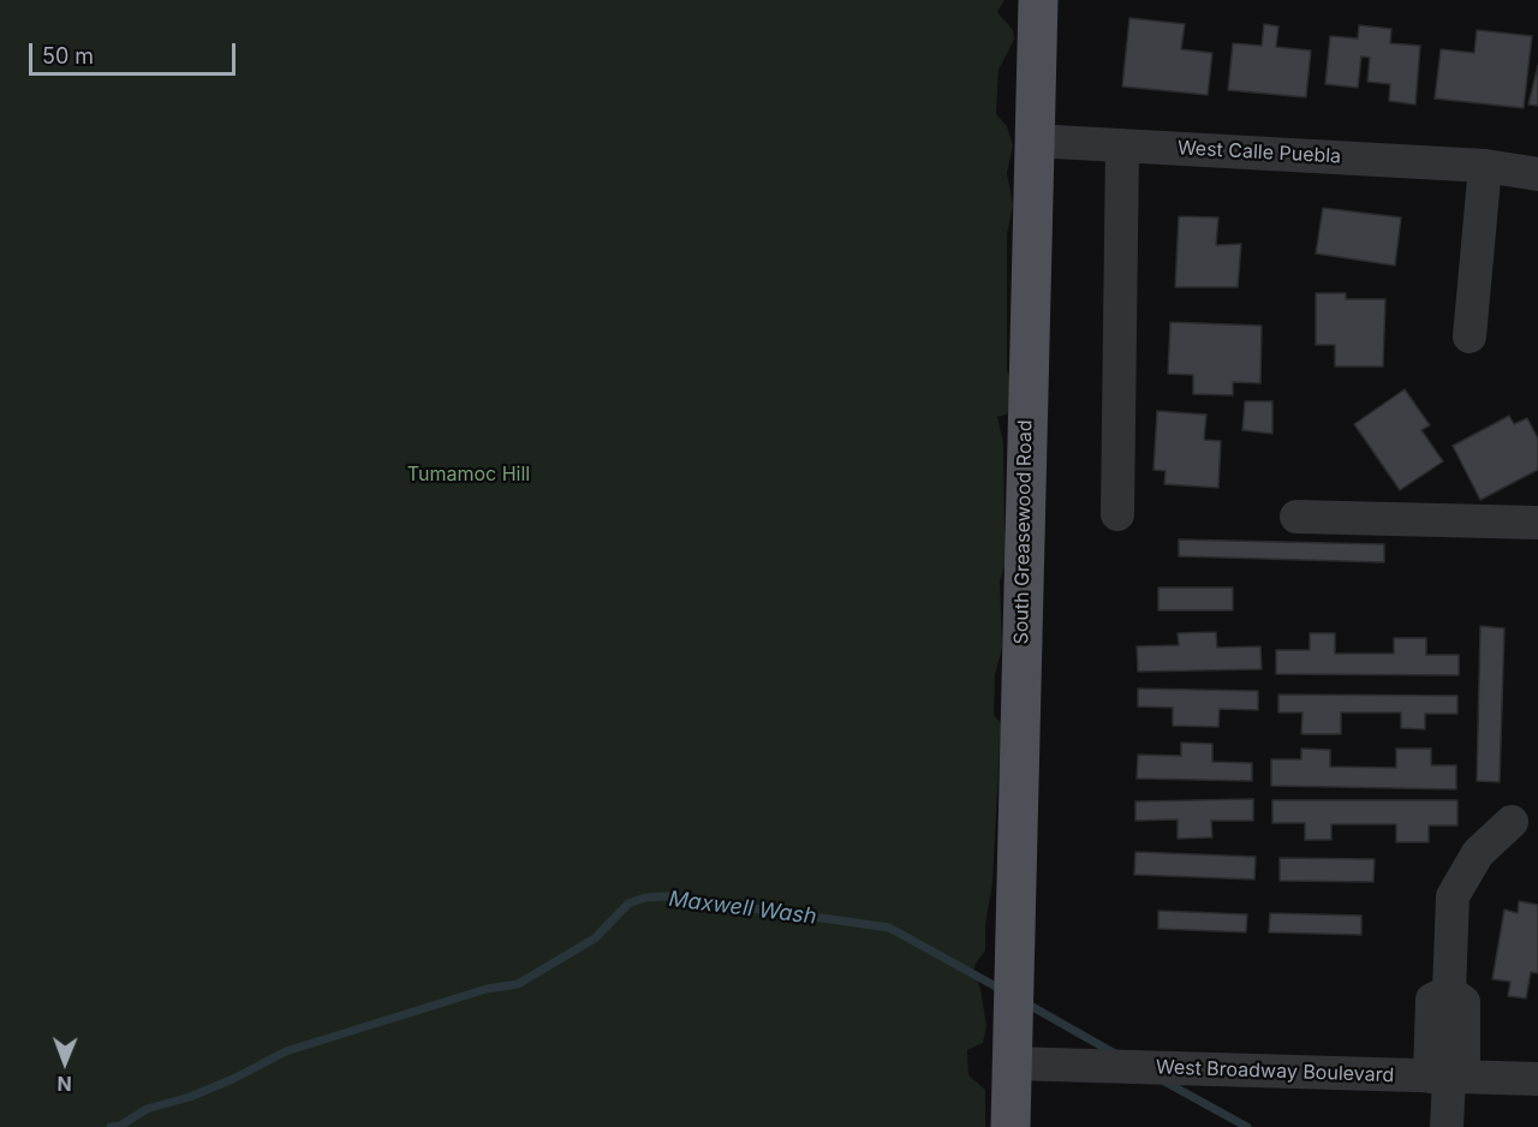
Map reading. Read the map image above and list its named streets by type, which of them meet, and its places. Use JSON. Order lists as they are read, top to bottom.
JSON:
{
  "streets": {
    "main road": ["South Greasewood Road"],
    "street": ["West Calle Puebla", "West Broadway Boulevard"]
  },
  "crossings": [
    ["West Calle Puebla", "South Greasewood Road"],
    ["South Greasewood Road", "West Broadway Boulevard"]
  ],
  "water": ["Maxwell Wash"],
  "parks": ["Tumamoc Hill"],
  "scale_bar": "50 m",
  "north": "bottom"
}
